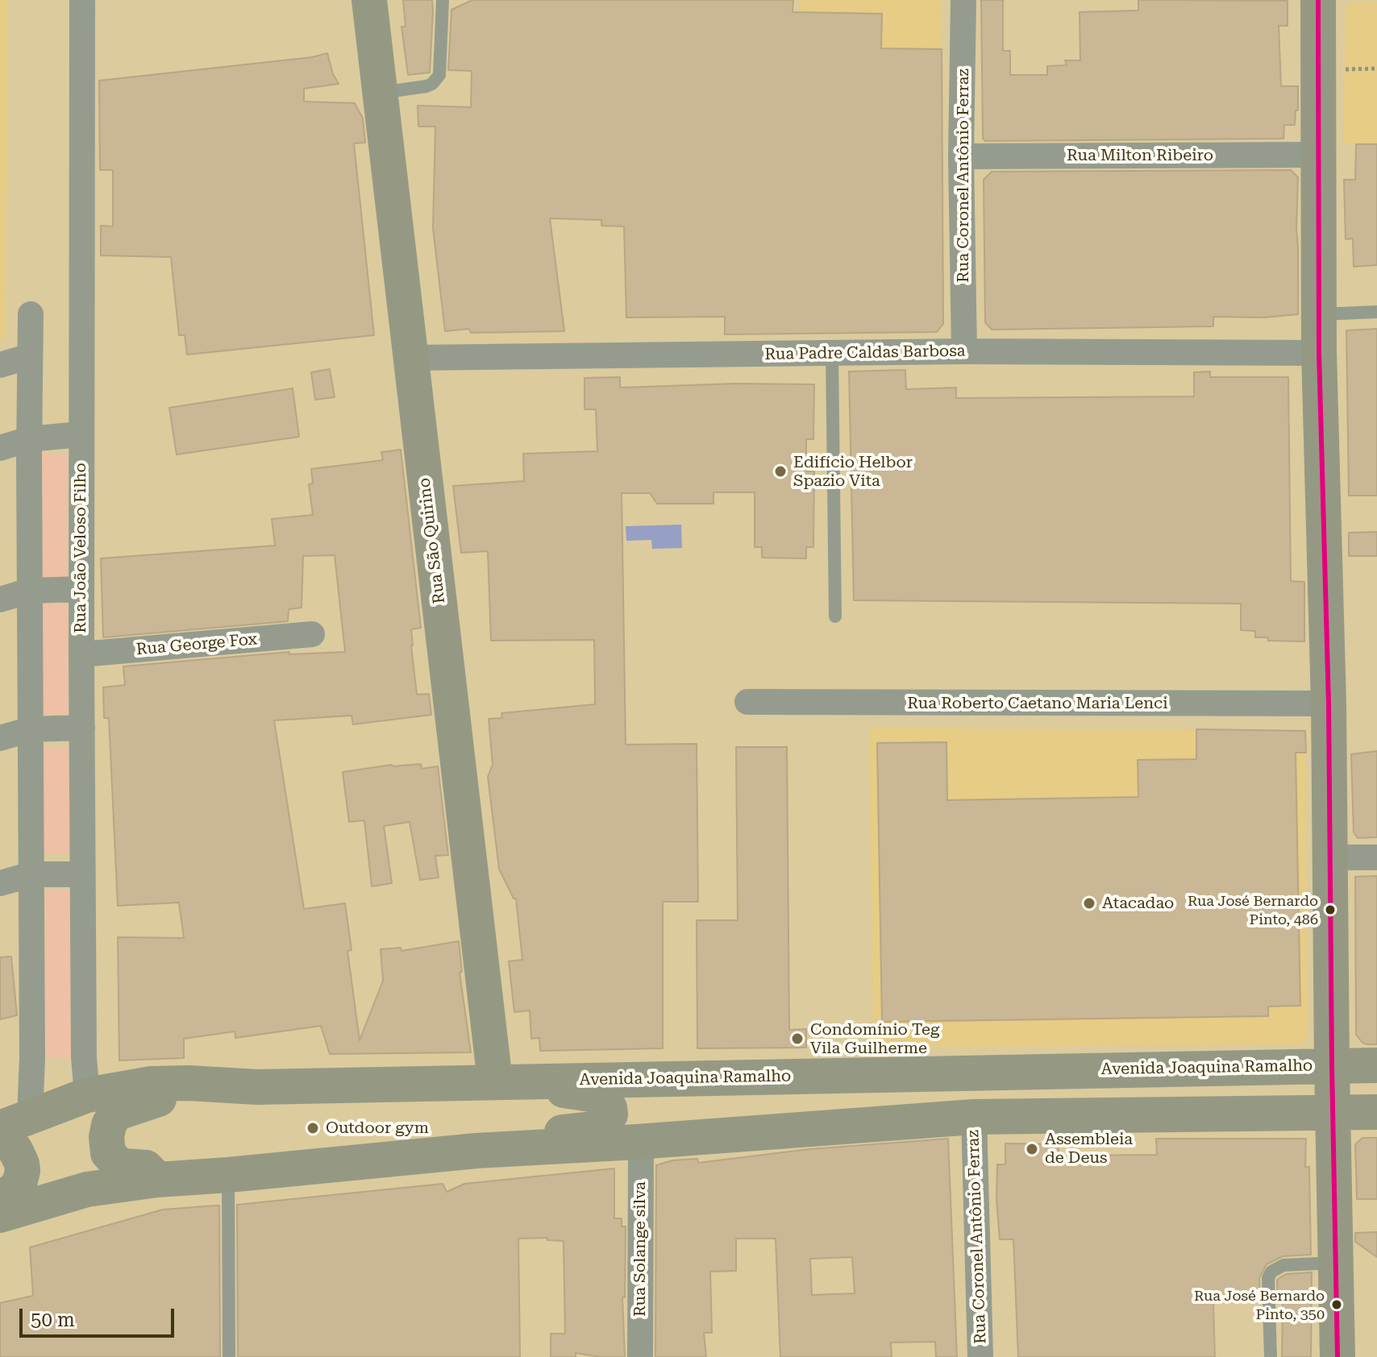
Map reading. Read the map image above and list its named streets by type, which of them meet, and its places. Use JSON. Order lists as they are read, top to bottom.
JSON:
{
  "streets": {
    "main road": ["Rua São Quirino", "Avenida Joaquina Ramalho"],
    "street": [
      "Rua Milton Ribeiro",
      "Rua Coronel Antônio Ferraz",
      "Rua Padre Caldas Barbosa",
      "Rua João Veloso Filho",
      "Rua George Fox",
      "Rua Roberto Caetano Maria Lenci",
      "Rua Solange silva"
    ]
  },
  "crossings": [
    ["Rua Milton Ribeiro", "Rua Coronel Antônio Ferraz"],
    ["Rua Coronel Antônio Ferraz", "Rua Padre Caldas Barbosa"],
    ["Rua Padre Caldas Barbosa", "Rua São Quirino"],
    ["Rua São Quirino", "Avenida Joaquina Ramalho"],
    ["Rua João Veloso Filho", "Rua George Fox"],
    ["Rua João Veloso Filho", "Avenida Joaquina Ramalho"]
  ],
  "places": [
    "Edifício Helbor Spazio Vita",
    "Atacadao",
    "Rua José Bernardo Pinto, 486",
    "Condomínio Teg Vila Guilherme",
    "Outdoor gym",
    "Assembleia de Deus",
    "Rua José Bernardo Pinto, 350"
  ],
  "scale_bar": "50 m"
}
